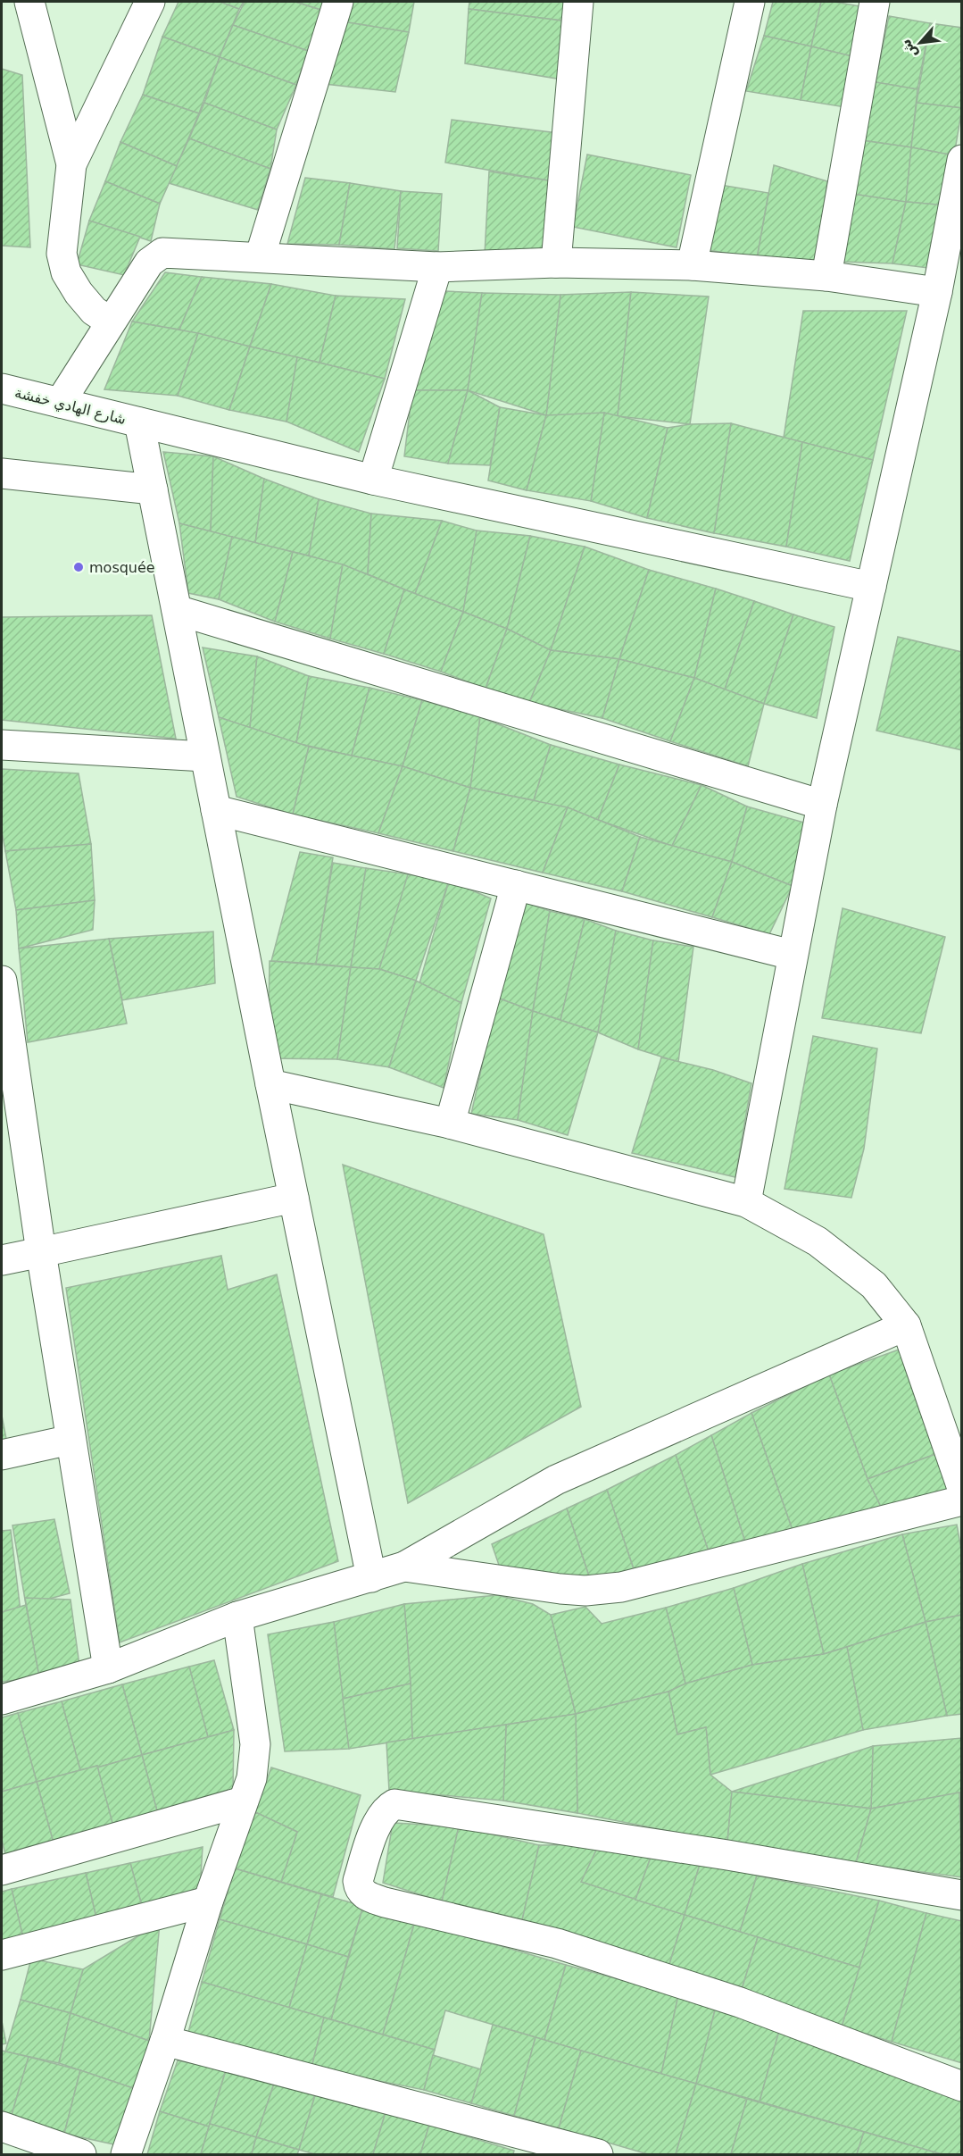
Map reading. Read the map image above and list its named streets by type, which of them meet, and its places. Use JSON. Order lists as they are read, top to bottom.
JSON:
{
  "streets": {
    "street": ["شارع الهادي خفشة"]
  },
  "places": ["mosquée"],
  "north": "bottom left"
}
